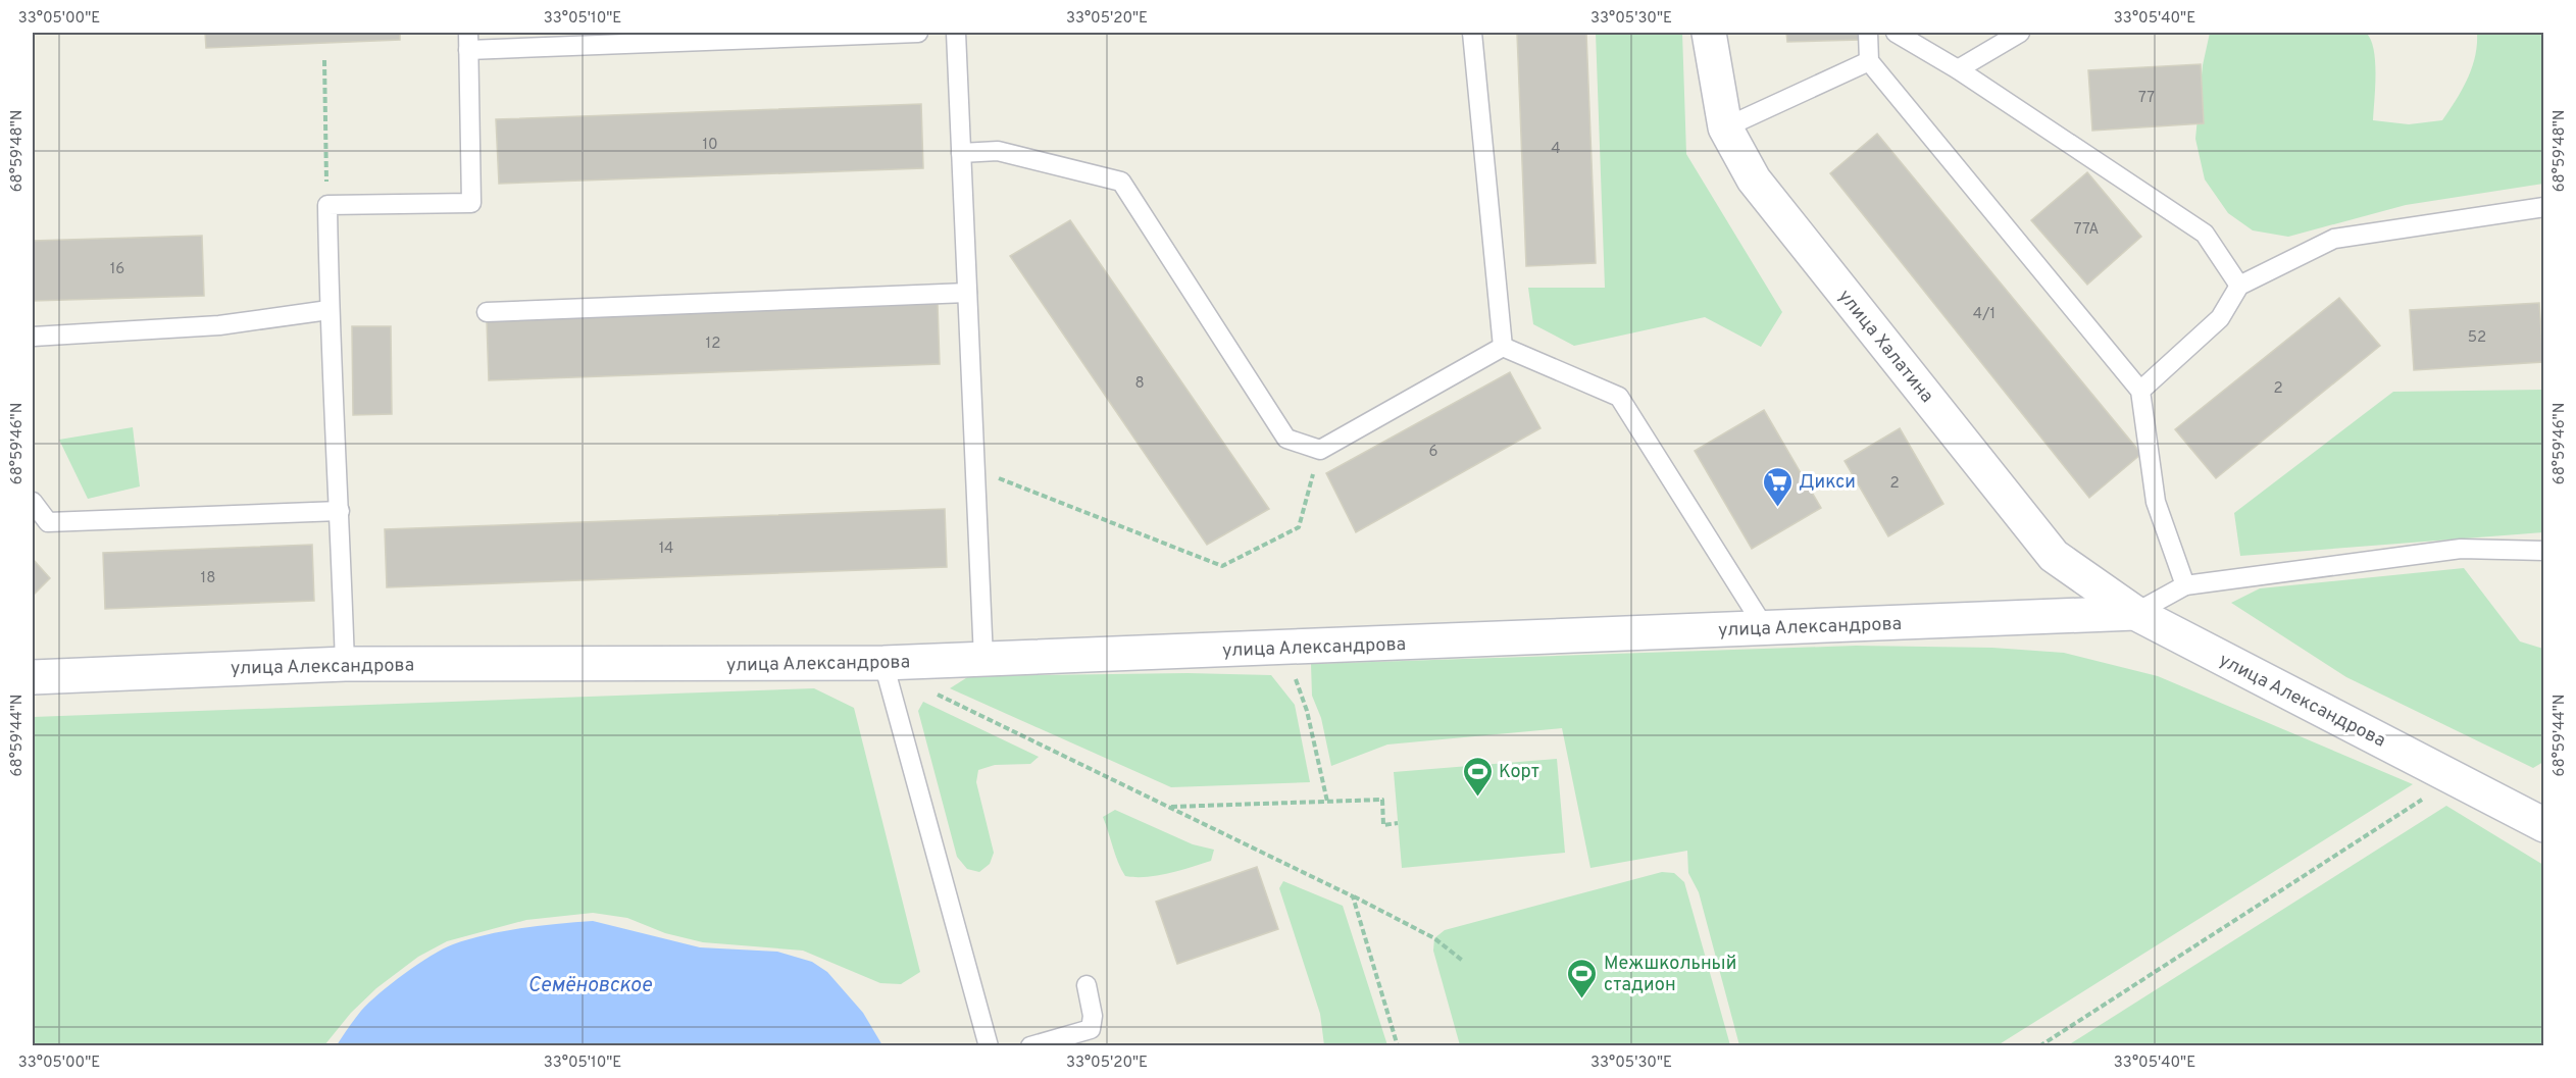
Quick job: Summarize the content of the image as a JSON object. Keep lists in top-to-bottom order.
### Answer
{
  "streets": {
    "street": ["улица Халатина", "улица Александрова"]
  },
  "crossings": [
    ["улица Халатина", "улица Александрова"]
  ],
  "water": ["Семёновское"],
  "places": {
    "supermarket": ["Дикси"],
    "sports": ["Корт", "Межшкольный стадион"]
  },
  "house_numbers": [
    "77",
    "10",
    "4",
    "77А",
    "16",
    "4/1",
    "52",
    "12",
    "8",
    "2",
    "6",
    "2",
    "14",
    "18"
  ],
  "coordinates": [
    "33°05'00\"E",
    "33°05'10\"E",
    "33°05'20\"E",
    "33°05'30\"E",
    "33°05'40\"E",
    "68°59'48\"N",
    "68°59'46\"N",
    "68°59'44\"N"
  ]
}
